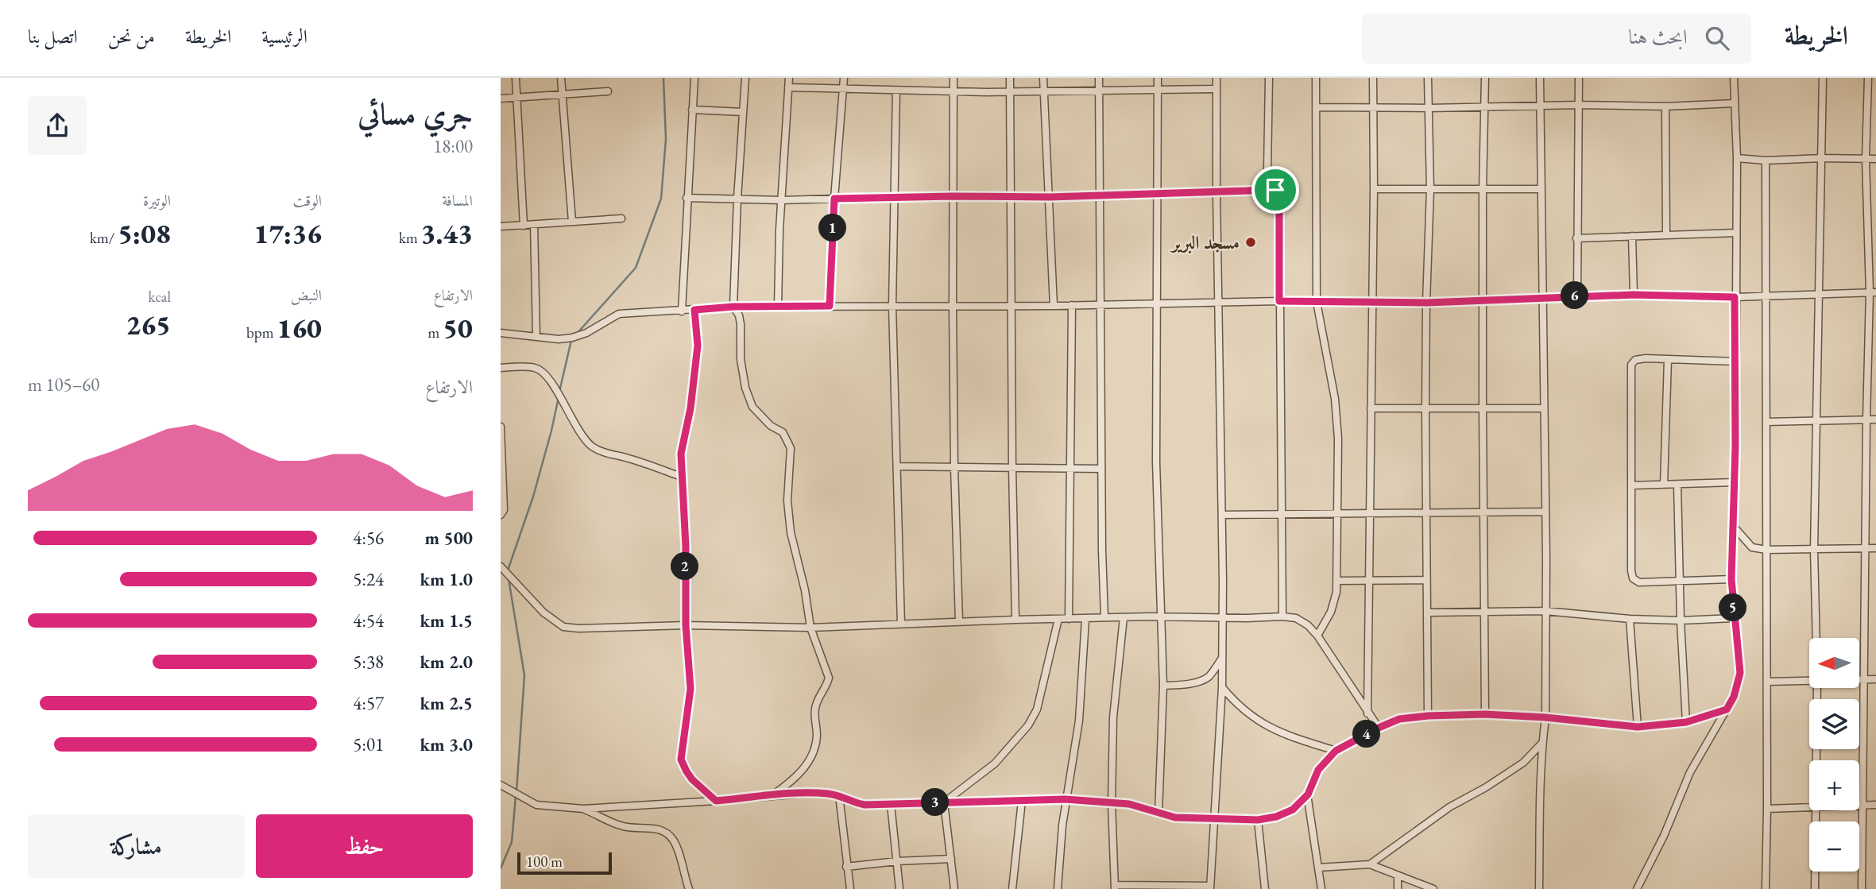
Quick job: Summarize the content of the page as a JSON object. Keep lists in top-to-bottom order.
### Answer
{
  "places": ["مسجد البرير"],
  "scale_bar": "100 m",
  "north": "left",
  "page": {
    "header": "الخريطة",
    "search": "ابحث هنا",
    "nav": [
      "الرئيسية",
      "الخريطة",
      "من نحن",
      "اتصل بنا"
    ],
    "heading": ["جري مسائي", "18:00"],
    "stats": [
      ["المسافة", "3.43 km"],
      ["الوقت", "17:36"],
      ["الوتيرة", "5:08 /km"],
      ["الارتفاع", "50 m"],
      ["النبض", "160 bpm"],
      ["kcal", "265"]
    ],
    "pins": [
      "1",
      "6",
      "2",
      "5",
      "4",
      "3"
    ],
    "chart": ["الارتفاع", "60–105 m"],
    "list": [
      {
        "name": "500 m",
        "note": "4:56"
      },
      {
        "name": "1.0 km",
        "note": "5:24"
      },
      {
        "name": "1.5 km",
        "note": "4:54"
      },
      {
        "name": "2.0 km",
        "note": "5:38"
      },
      {
        "name": "2.5 km",
        "note": "4:57"
      },
      {
        "name": "3.0 km",
        "note": "5:01"
      }
    ],
    "map_buttons": ["+", "−"],
    "buttons": ["حفظ", "مشاركة"],
    "scale": "100 m"
  }
}
